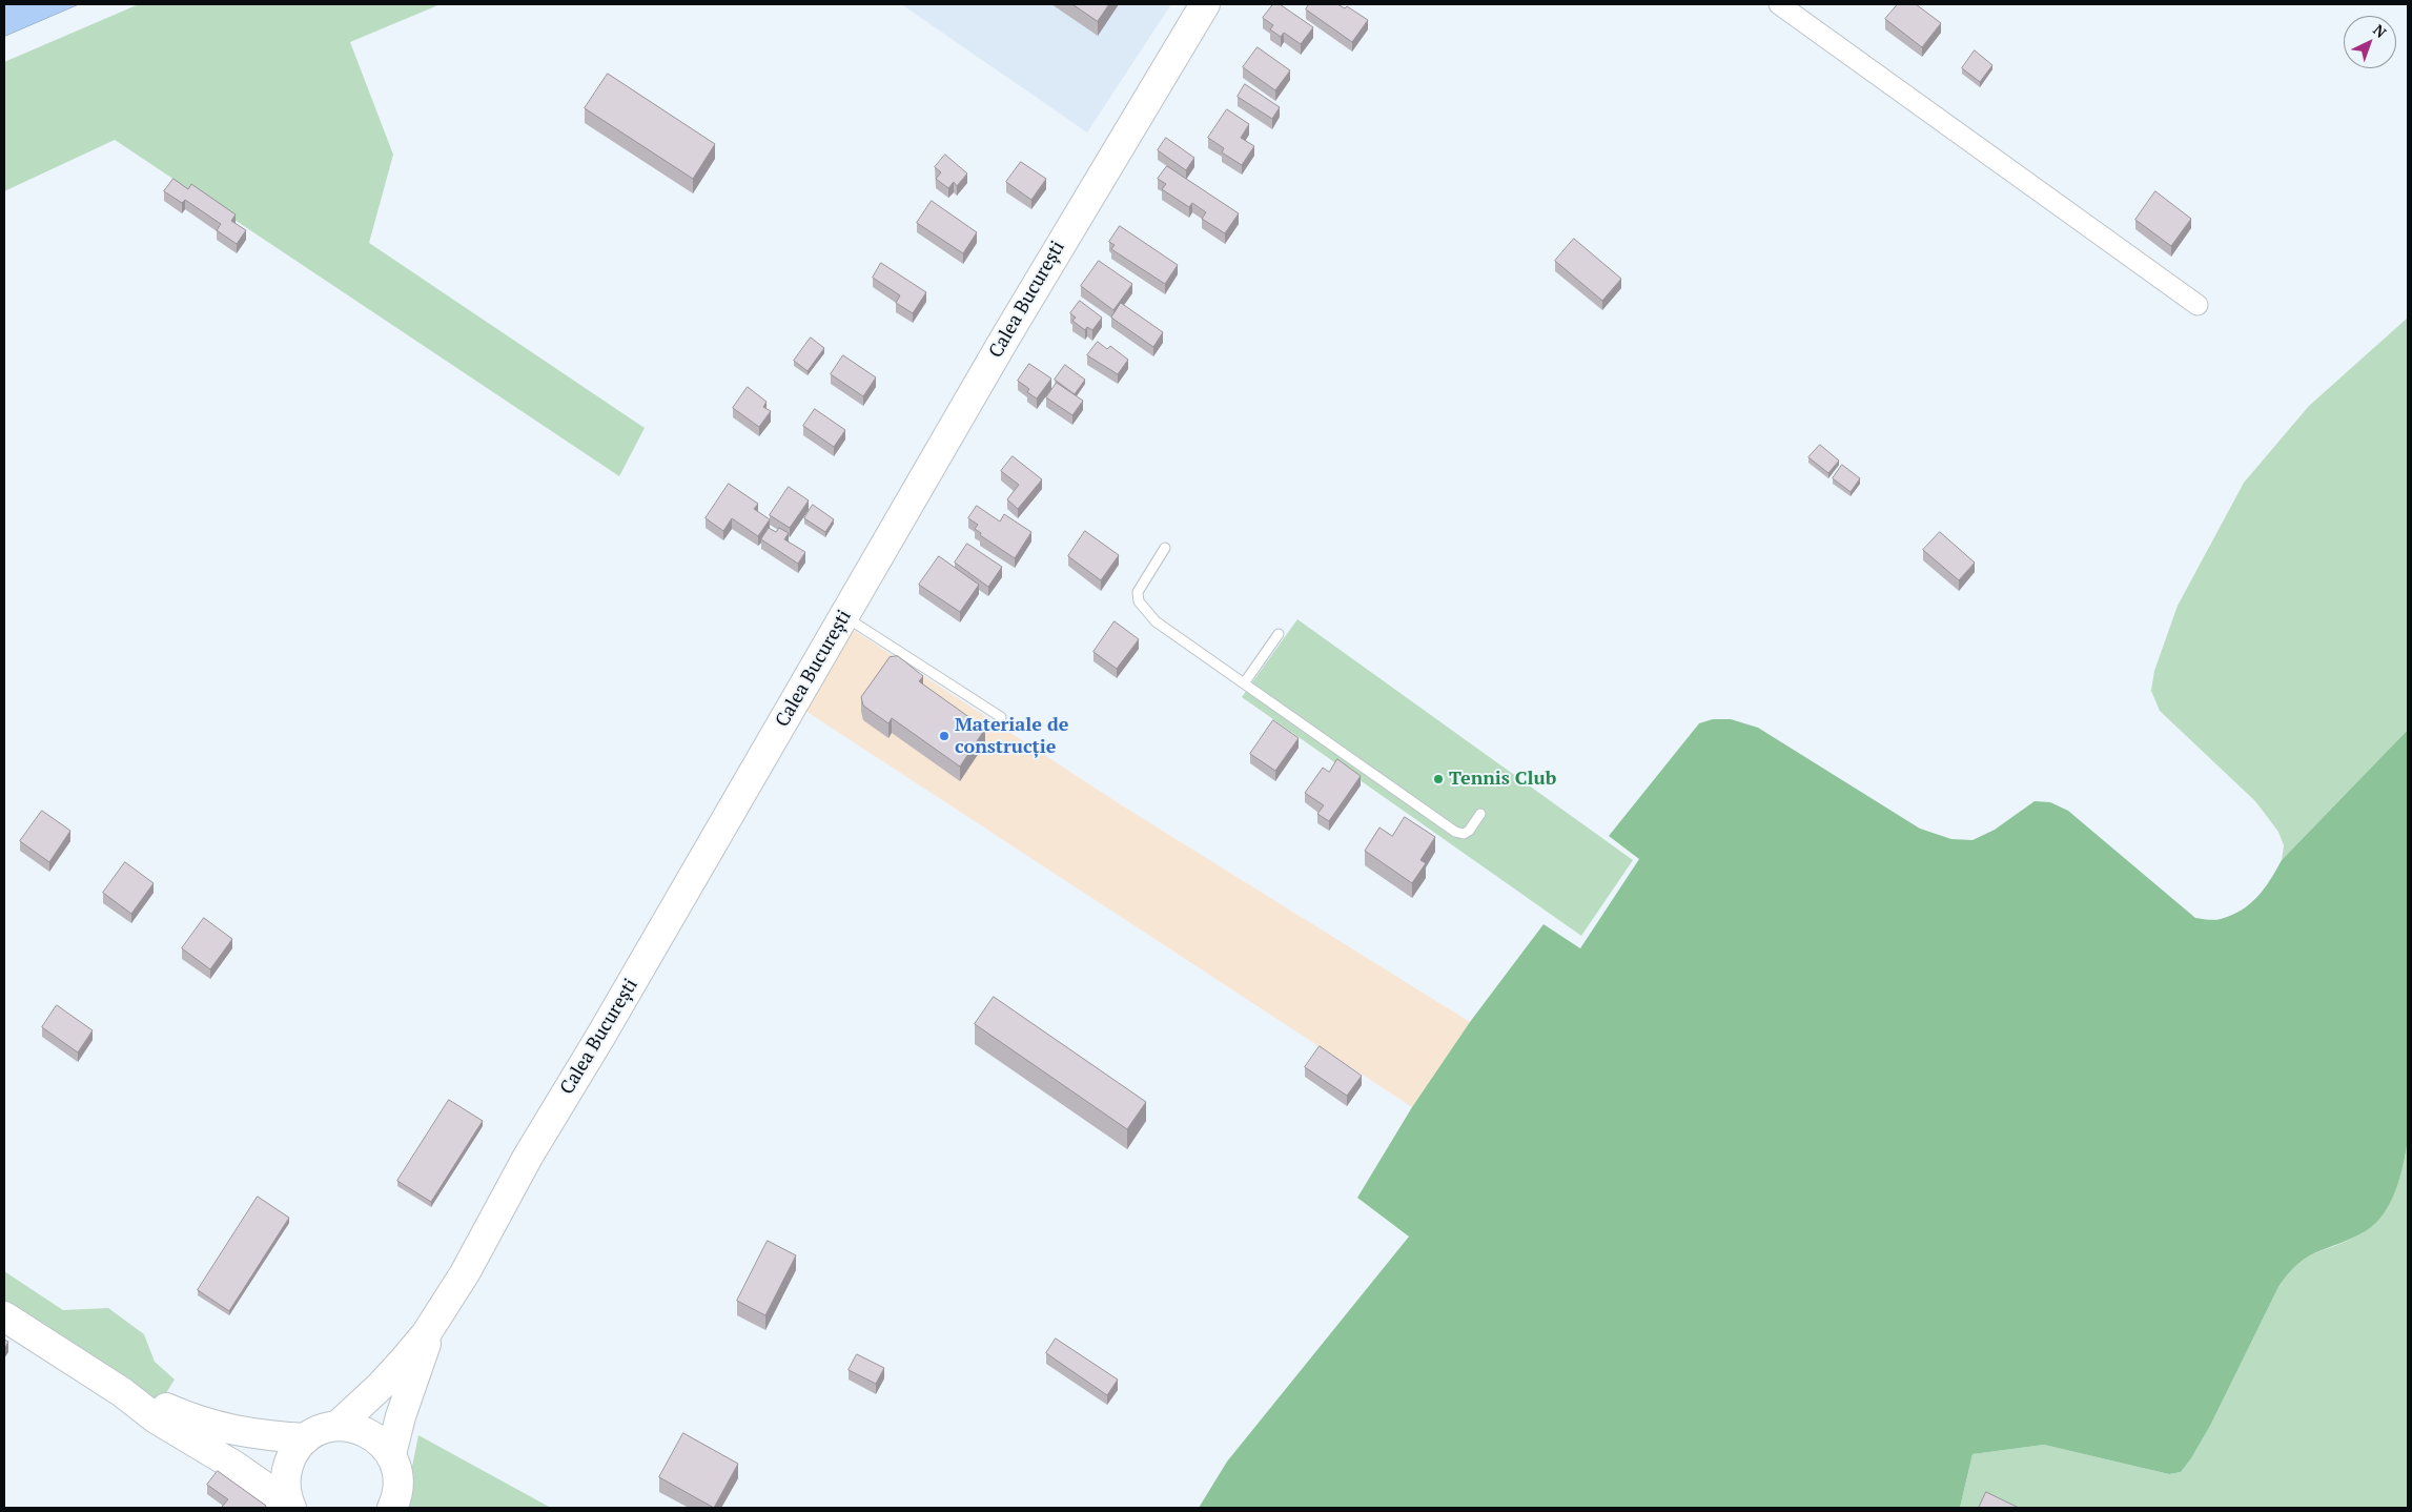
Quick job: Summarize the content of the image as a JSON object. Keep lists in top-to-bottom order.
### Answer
{
  "streets": {
    "main road": ["Calea București"]
  },
  "places": ["Materiale de construcție", "Tennis Club"],
  "north": "top right"
}
